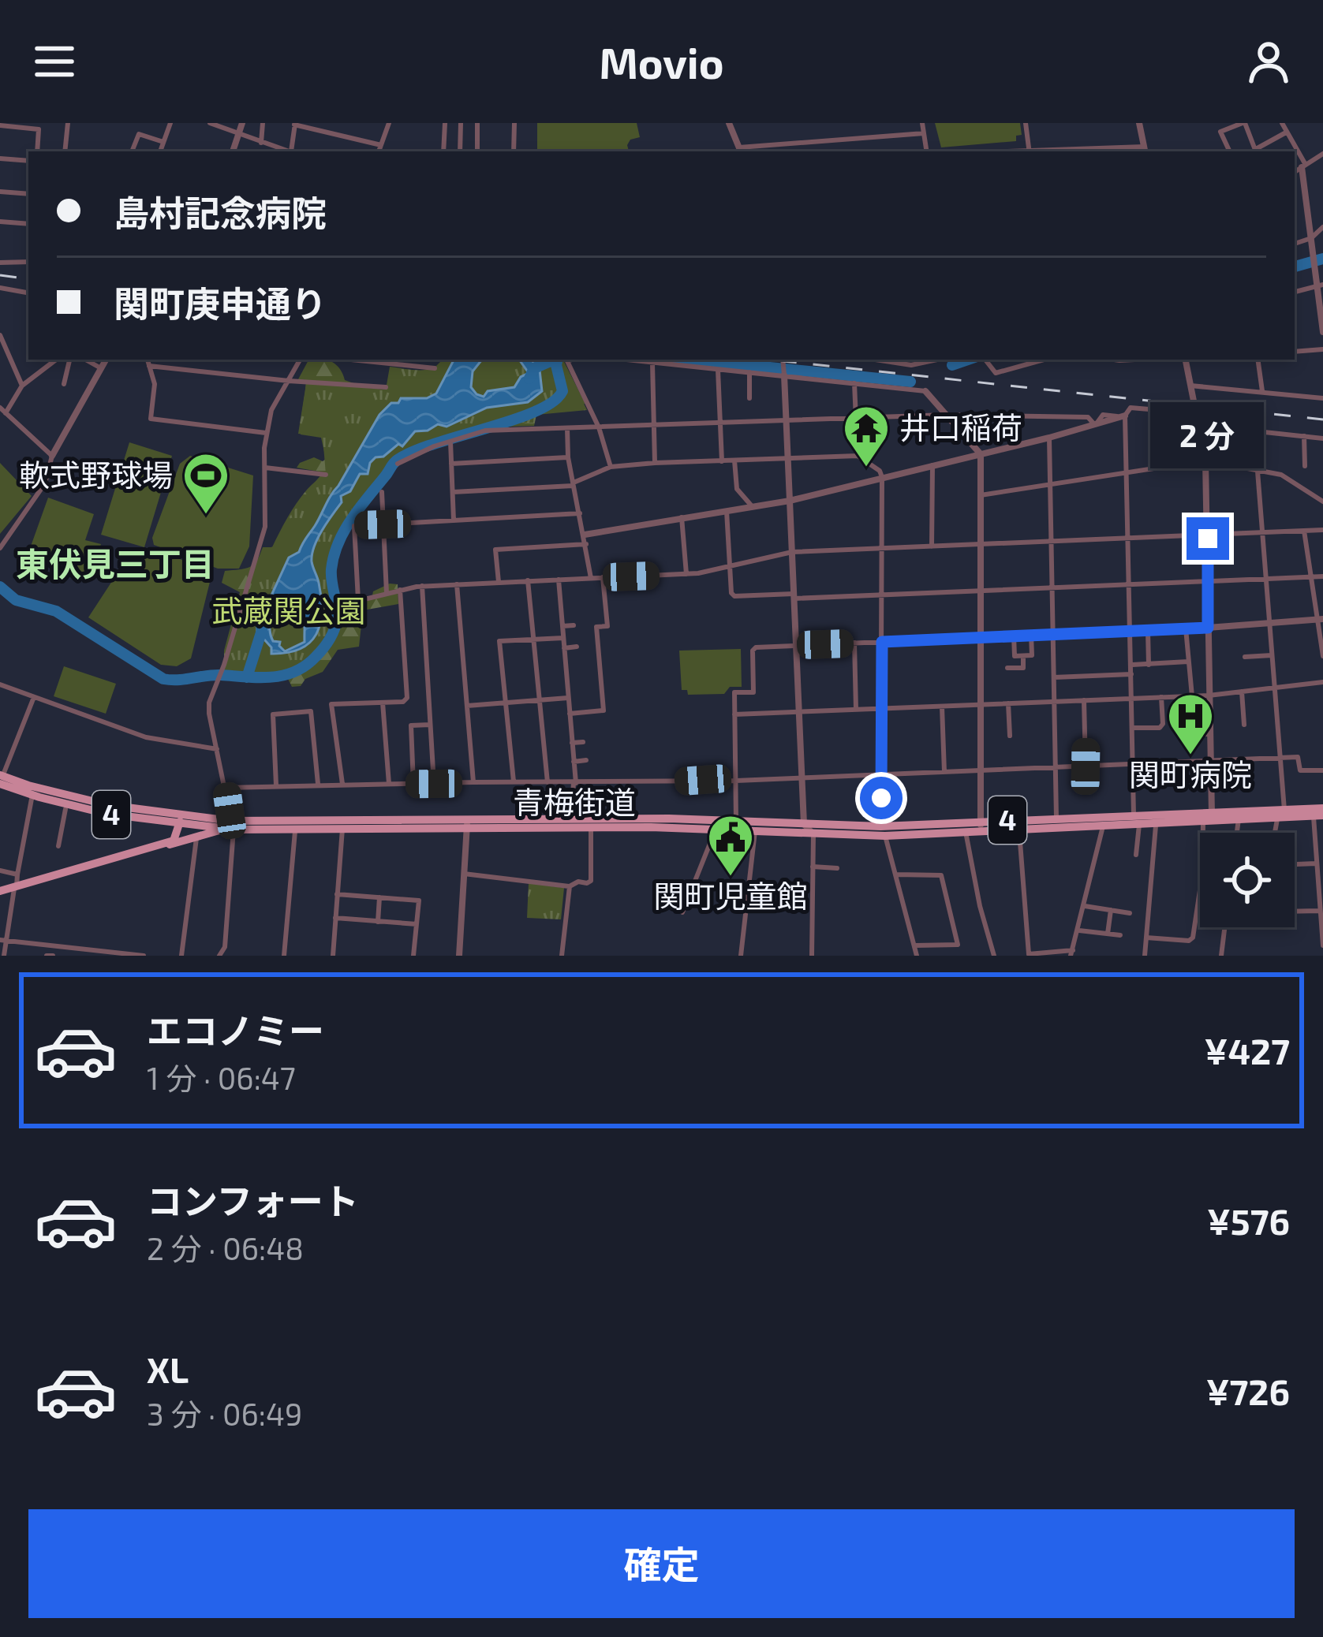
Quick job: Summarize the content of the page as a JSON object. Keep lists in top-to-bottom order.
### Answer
{
  "streets": {
    "main road": ["青梅街道", "4"]
  },
  "districts": ["東伏見三丁目"],
  "parks": ["武蔵関公園"],
  "places": {
    "temple": ["井口稲荷"],
    "sports": ["軟式野球場"],
    "hospital": ["関町病院"],
    "public building": ["関町児童館"]
  },
  "page": {
    "header": "Movio",
    "banner": ["島村記念病院", "関町庚申通り"],
    "bubble": "2 分",
    "list": [
      {
        "name": "エコノミー",
        "note": "1 分 · 06:47",
        "value": "¥427"
      },
      {
        "name": "コンフォート",
        "note": "2 分 · 06:48",
        "value": "¥576"
      },
      {
        "name": "XL",
        "note": "3 分 · 06:49",
        "value": "¥726"
      }
    ],
    "buttons": "確定"
  }
}
